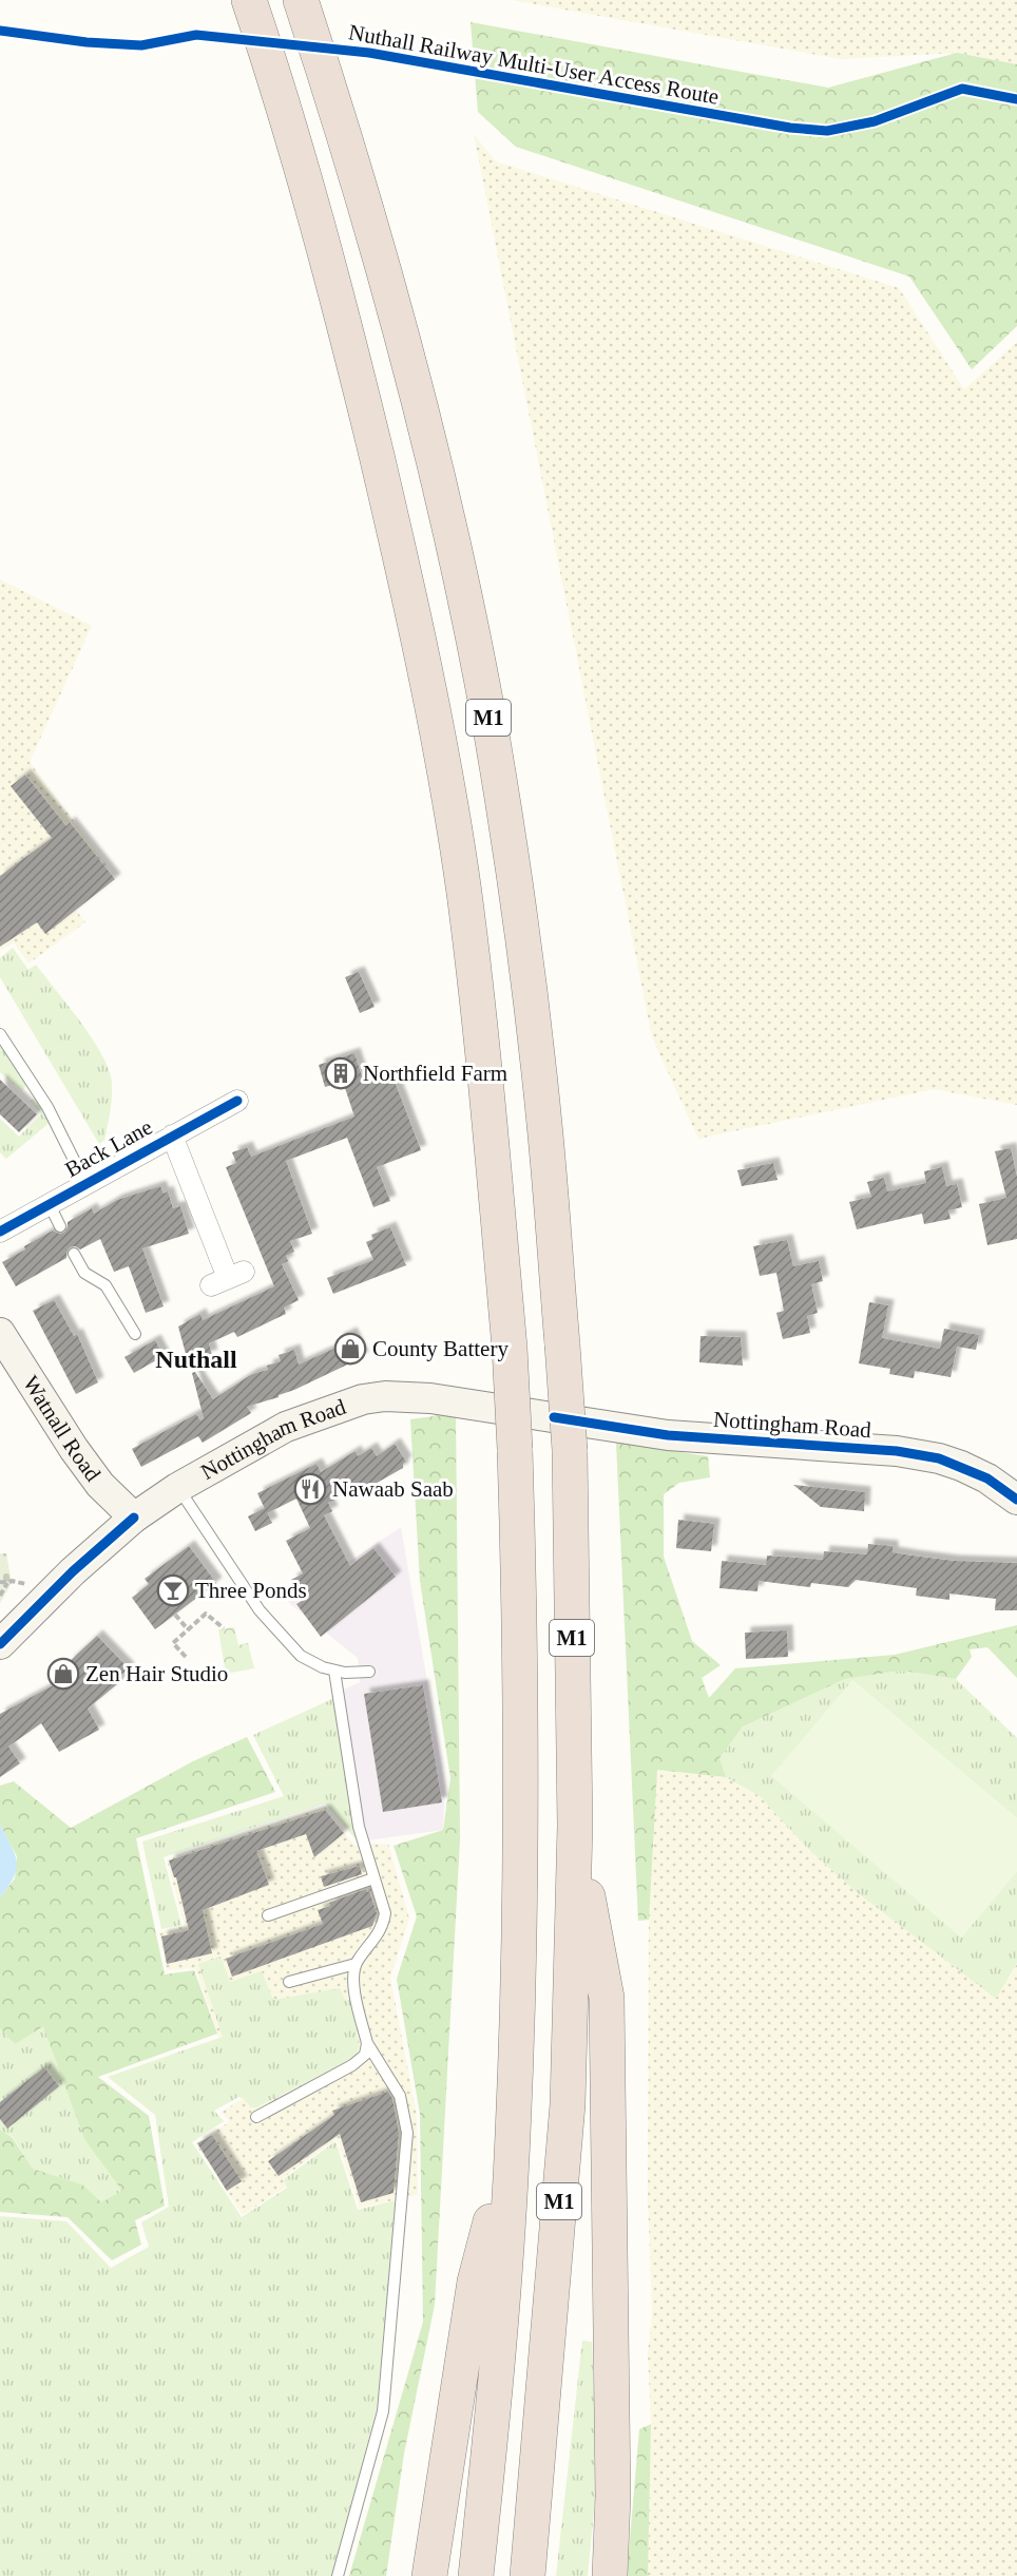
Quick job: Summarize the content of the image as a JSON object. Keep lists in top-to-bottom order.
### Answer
{
  "streets": {
    "highway": ["M1"],
    "main road": ["Nottingham Road", "Watnall Road"],
    "street": ["Back Lane"],
    "cycle path": ["Nuthall Railway Multi-User Access Route"]
  },
  "crossings": [
    ["Nottingham Road", "Watnall Road"]
  ],
  "districts": ["Nuthall"],
  "places": {
    "building": ["Northfield Farm"],
    "shop": ["County Battery", "Zen Hair Studio"],
    "restaurant": ["Nawaab Saab"],
    "bar": ["Three Ponds"]
  }
}
